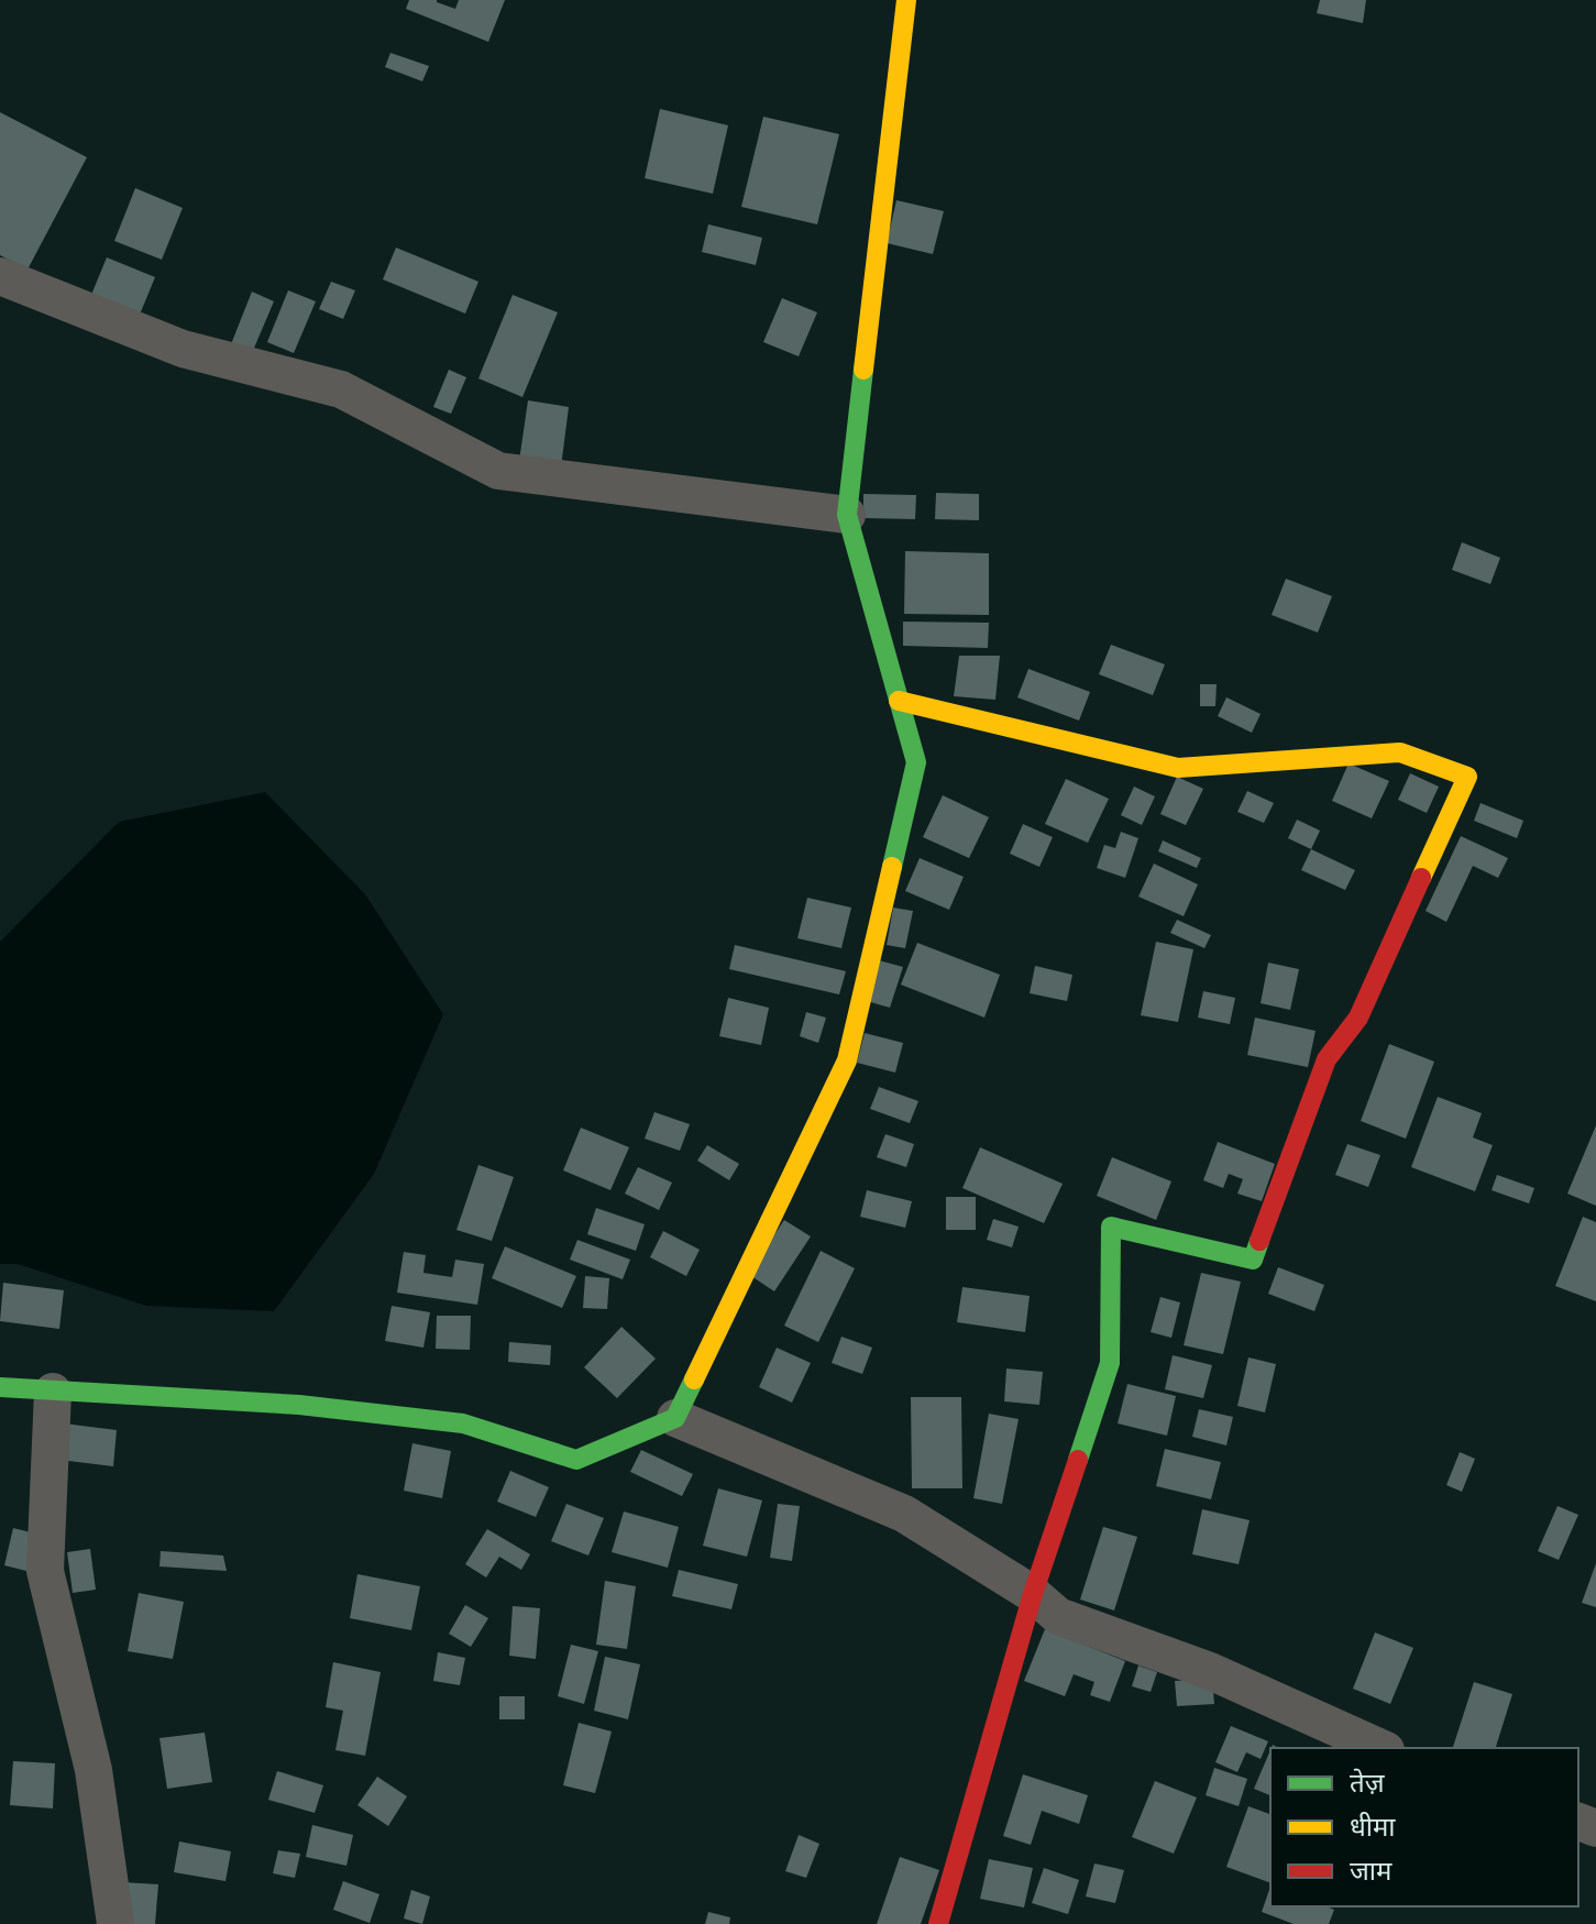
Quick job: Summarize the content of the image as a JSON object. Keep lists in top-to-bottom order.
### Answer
{
  "legend": ["तेज़", "धीमा", "जाम"]
}
